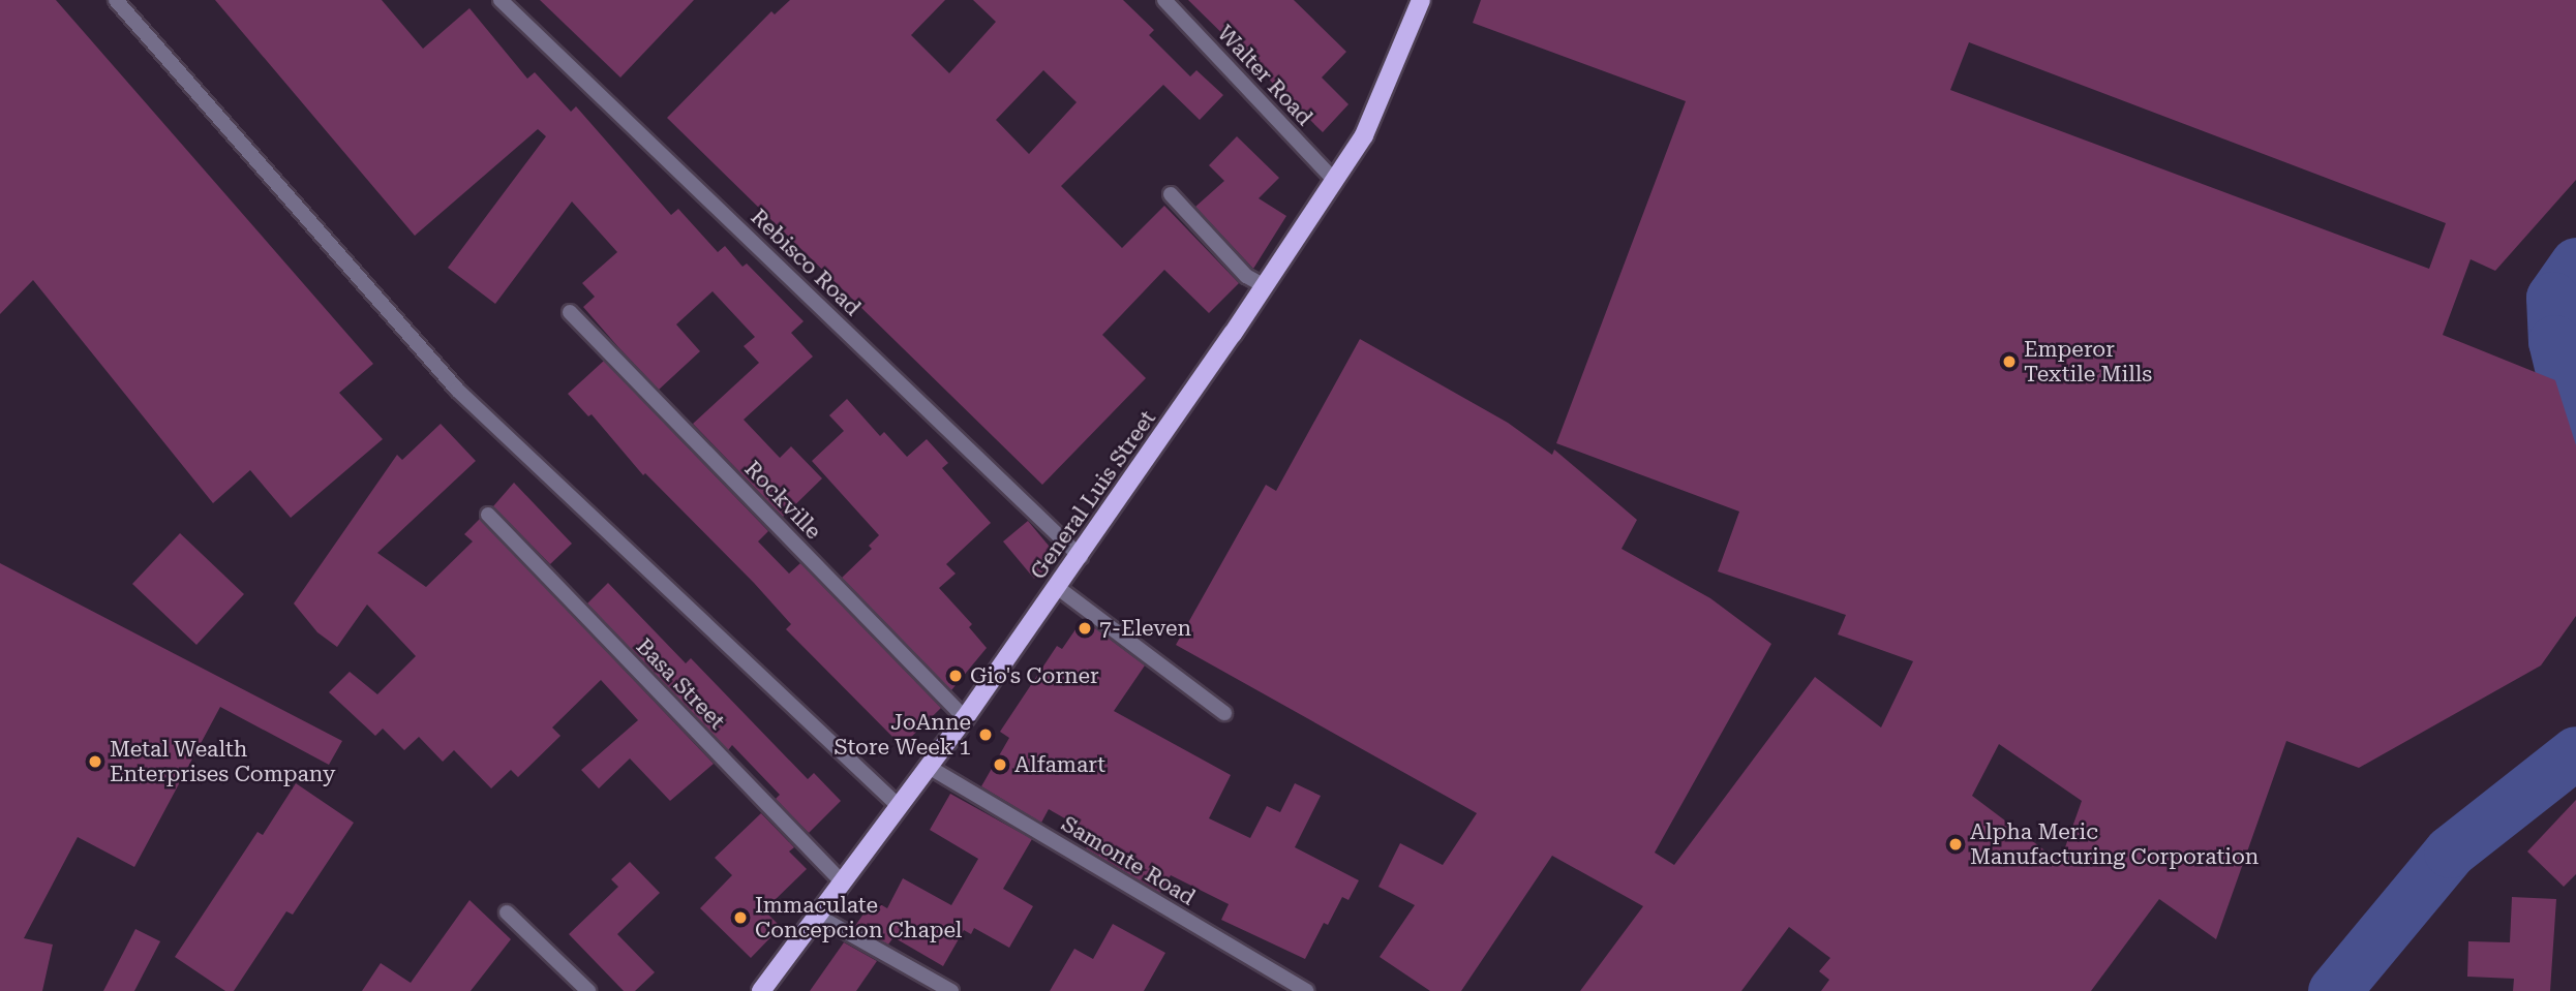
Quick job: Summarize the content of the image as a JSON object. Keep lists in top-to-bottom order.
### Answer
{
  "streets": {
    "main road": ["General Luis Street"],
    "street": [
      "Walter Road",
      "Rebisco Road",
      "Rockville",
      "Basa Street",
      "Samonte Road"
    ]
  },
  "crossings": [
    ["Walter Road", "General Luis Street"],
    ["Rebisco Road", "General Luis Street"],
    ["General Luis Street", "Rockville"],
    ["General Luis Street", "Basa Street"],
    ["General Luis Street", "Samonte Road"]
  ],
  "places": [
    "Emperor Textile Mills",
    "7-Eleven",
    "Gio's Corner",
    "JoAnne Store Week 1",
    "Metal Wealth Enterprises Company",
    "Alfamart",
    "Alpha Meric Manufacturing Corporation",
    "Immaculate Concepcion Chapel"
  ]
}
